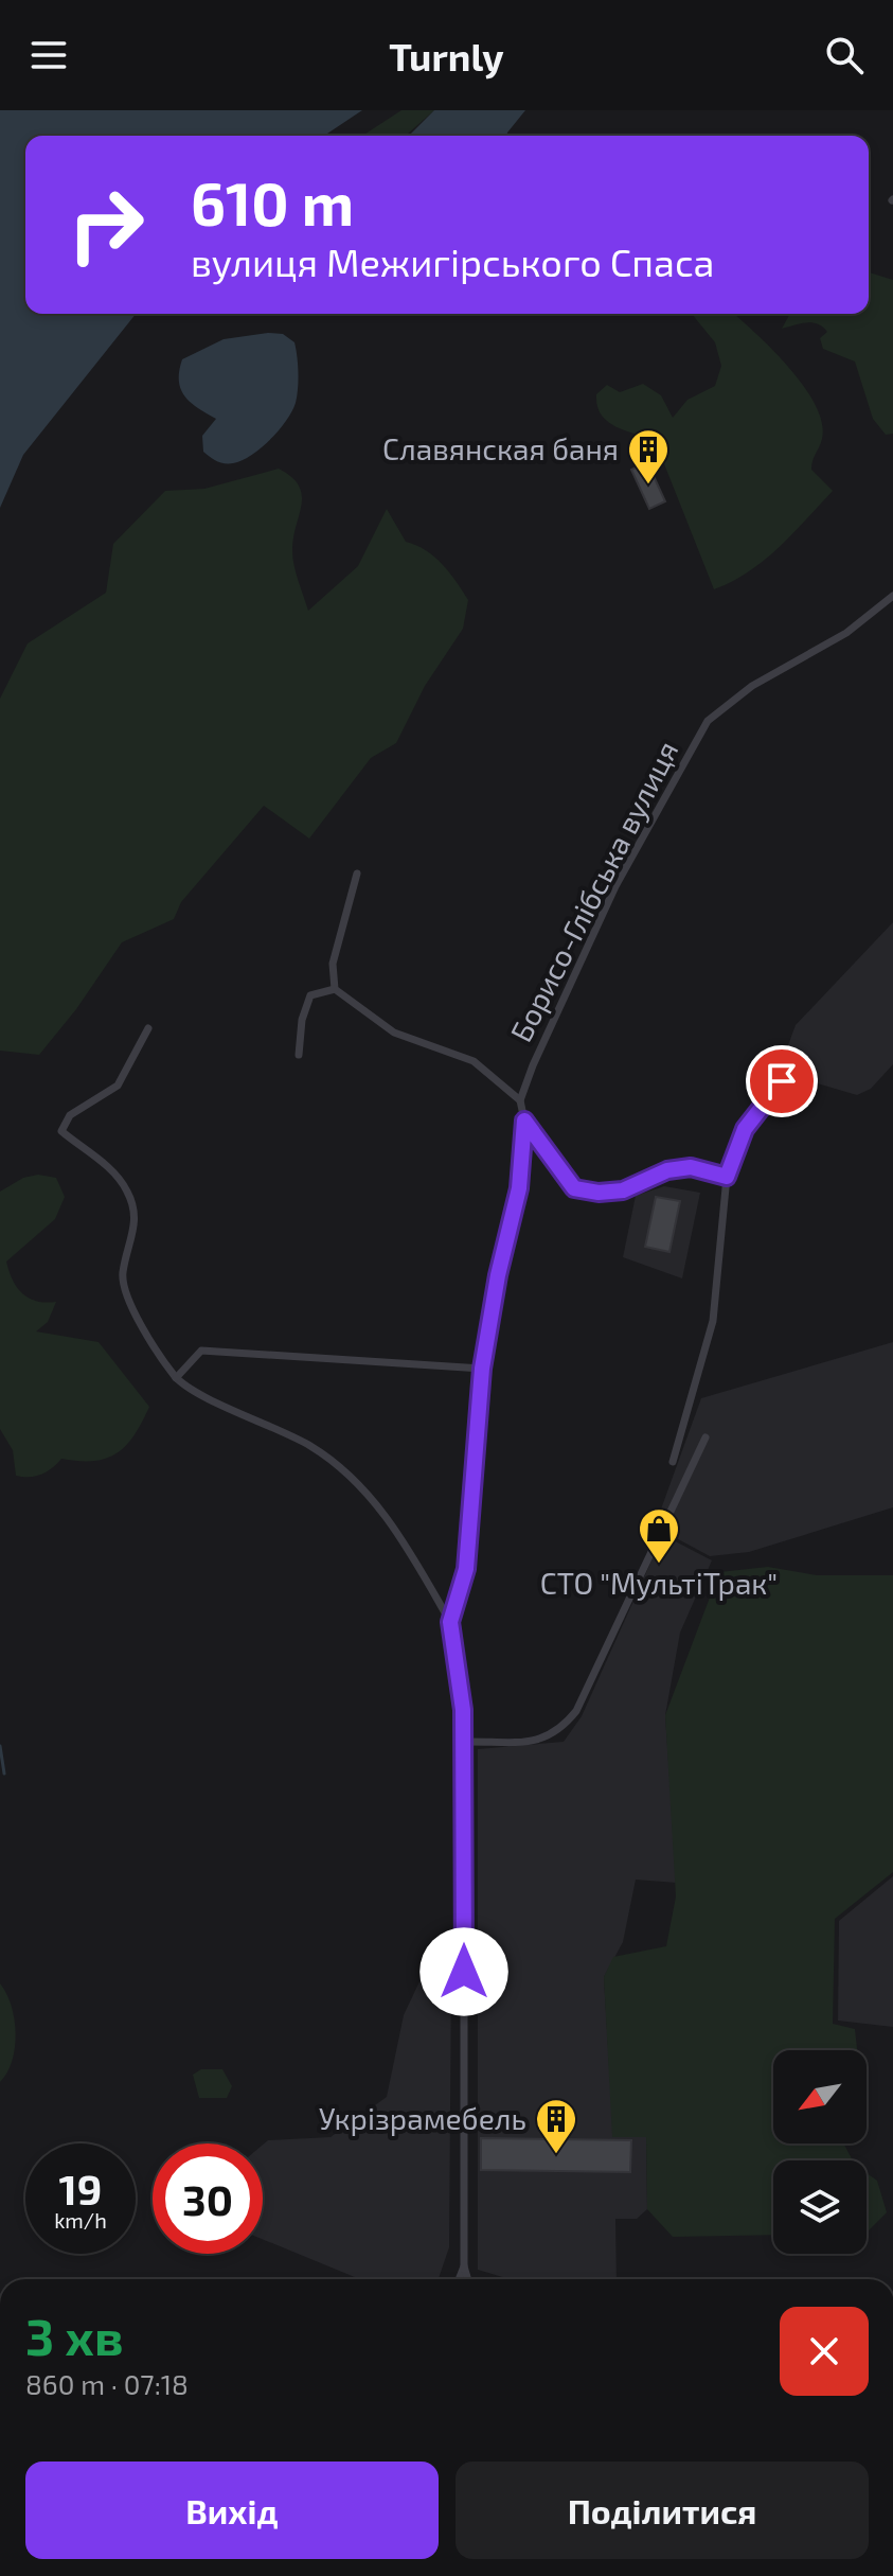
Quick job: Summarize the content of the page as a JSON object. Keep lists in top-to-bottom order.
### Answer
{
  "streets": {
    "street": ["Борисо-Глібська вулиця"]
  },
  "places": {
    "building": ["Славянская баня", "Укрізрамебель"],
    "shop": ["СТО \"МультіТрак\""]
  },
  "north": "bottom left",
  "page": {
    "header": "Turnly",
    "turn": ["610 m", "вулиця Межигірського Спаса"],
    "speed": "19 km/h",
    "limit": "30",
    "heading": ["3 хв", "860 m · 07:18"],
    "buttons": ["Вихід", "Поділитися"]
  }
}
